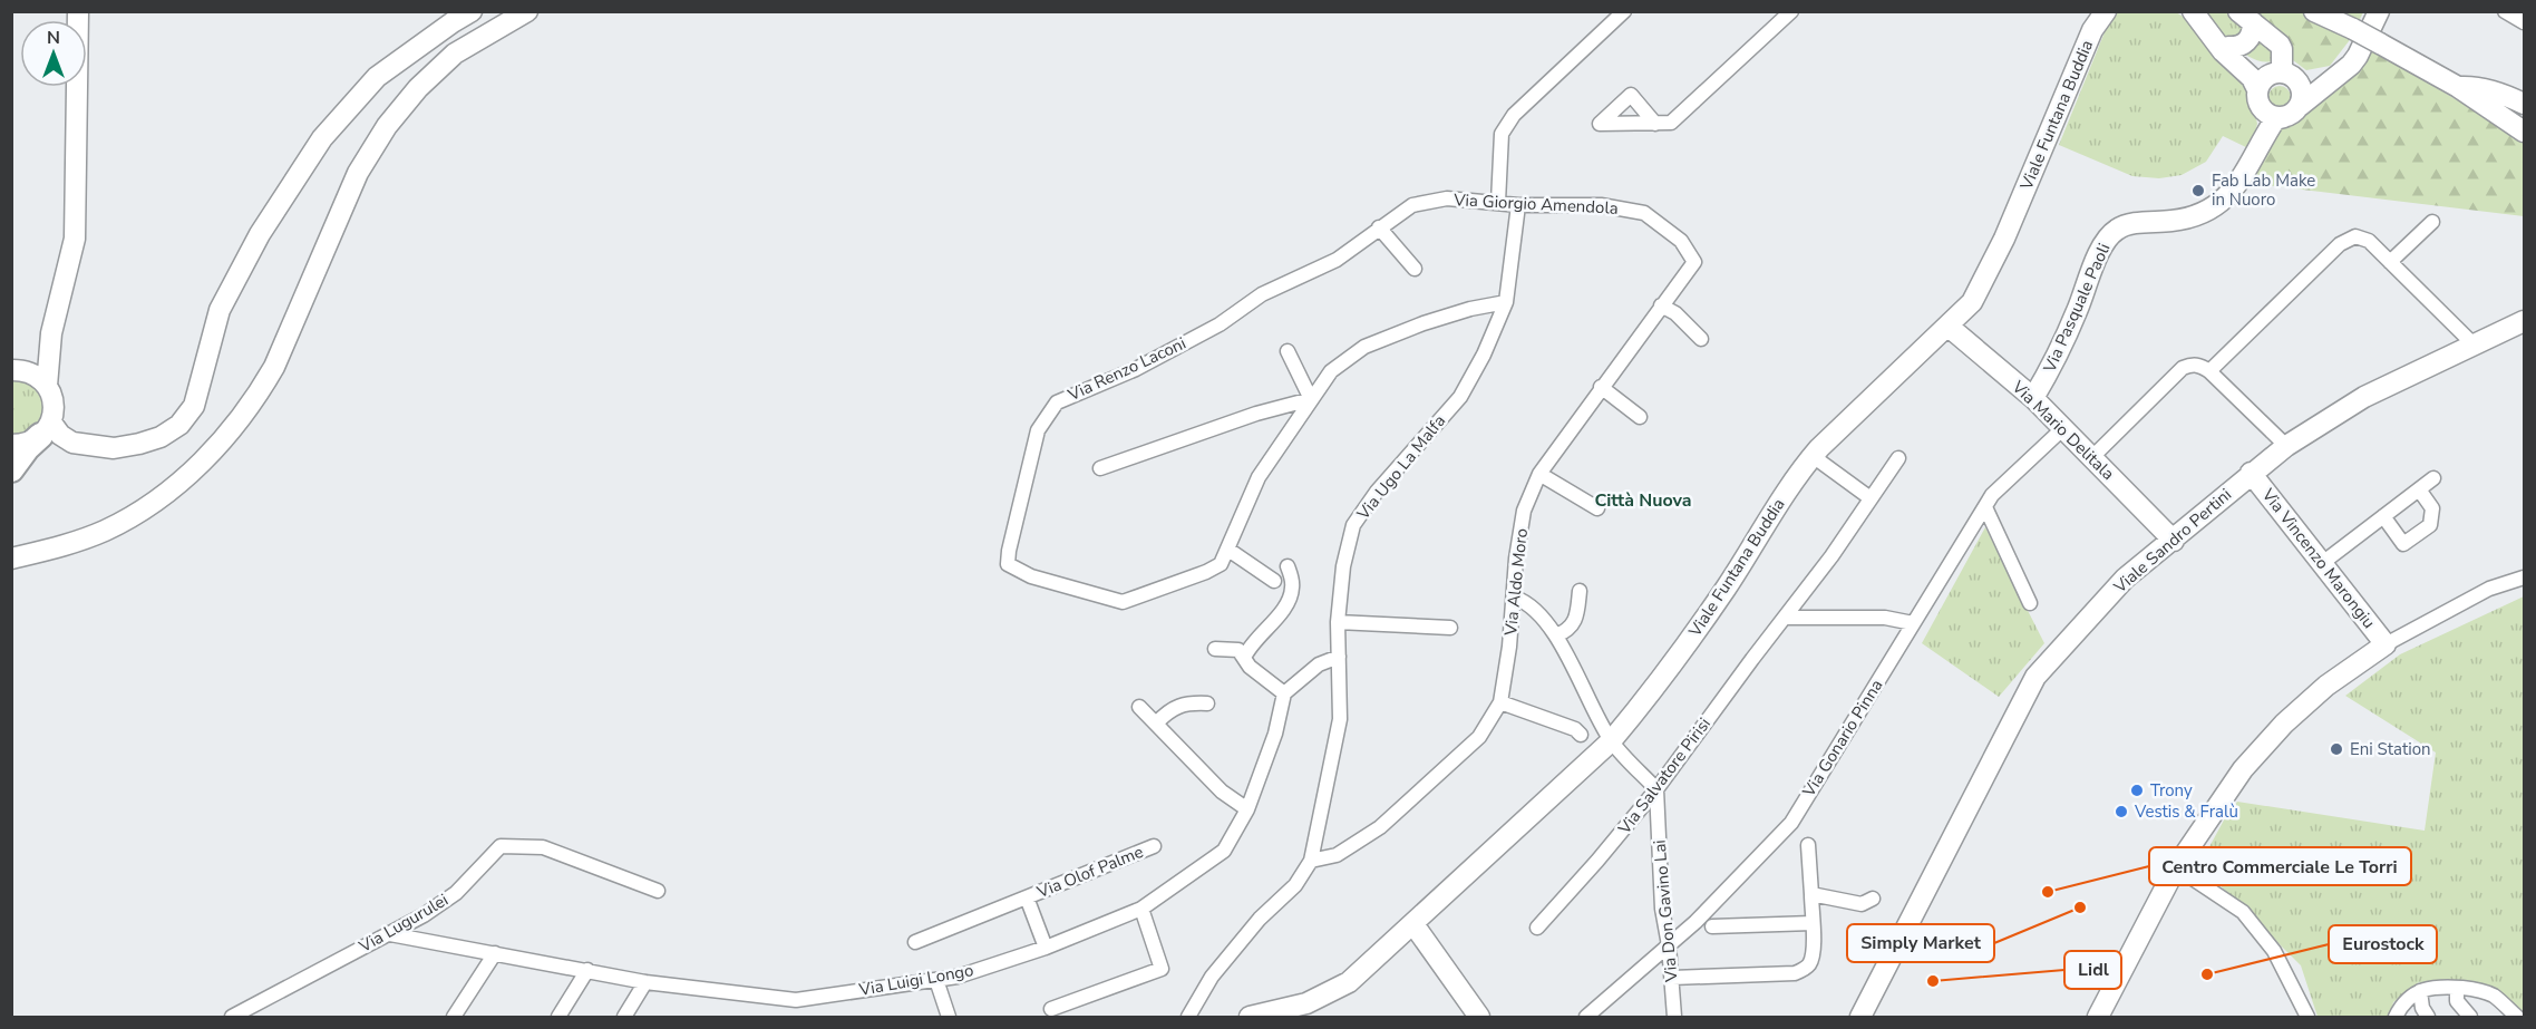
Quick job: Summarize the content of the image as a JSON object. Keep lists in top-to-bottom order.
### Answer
{
  "streets": {
    "main road": [
      "Viale Funtana Buddia",
      "Via Pasquale Paoli",
      "Via Mario Delitala",
      "Viale Sandro Pertini",
      "Via Vincenzo Marongiu"
    ],
    "street": [
      "Via Giorgio Amendola",
      "Via Renzo Laconi",
      "Via Ugo La Malfa",
      "Via Aldo Moro",
      "Via Gonario Pinna",
      "Via Salvatore Pirisi",
      "Via Olof Palme",
      "Via Don Gavino Lai",
      "Via Lugurulei",
      "Via Luigi Longo"
    ]
  },
  "crossings": [
    ["Viale Funtana Buddia", "Via Mario Delitala"],
    ["Via Giorgio Amendola", "Via Renzo Laconi"],
    ["Via Giorgio Amendola", "Via Ugo La Malfa"],
    ["Via Giorgio Amendola", "Via Aldo Moro"],
    ["Via Pasquale Paoli", "Via Mario Delitala"],
    ["Via Renzo Laconi", "Via Ugo La Malfa"],
    ["Via Mario Delitala", "Viale Sandro Pertini"],
    ["Via Mario Delitala", "Via Gonario Pinna"],
    ["Via Ugo La Malfa", "Via Aldo Moro"],
    ["Viale Sandro Pertini", "Via Vincenzo Marongiu"],
    ["Via Gonario Pinna", "Via Don Gavino Lai"],
    ["Via Salvatore Pirisi", "Via Don Gavino Lai"],
    ["Via Olof Palme", "Via Luigi Longo"],
    ["Via Lugurulei", "Via Luigi Longo"]
  ],
  "districts": ["Città Nuova"],
  "places": [
    "Fab Lab Make in Nuoro",
    "Eni Station",
    "Trony",
    "Vestis & Fralù",
    "Centro Commerciale Le Torri",
    "Simply Market",
    "Eurostock",
    "Lidl"
  ],
  "north": "top"
}
